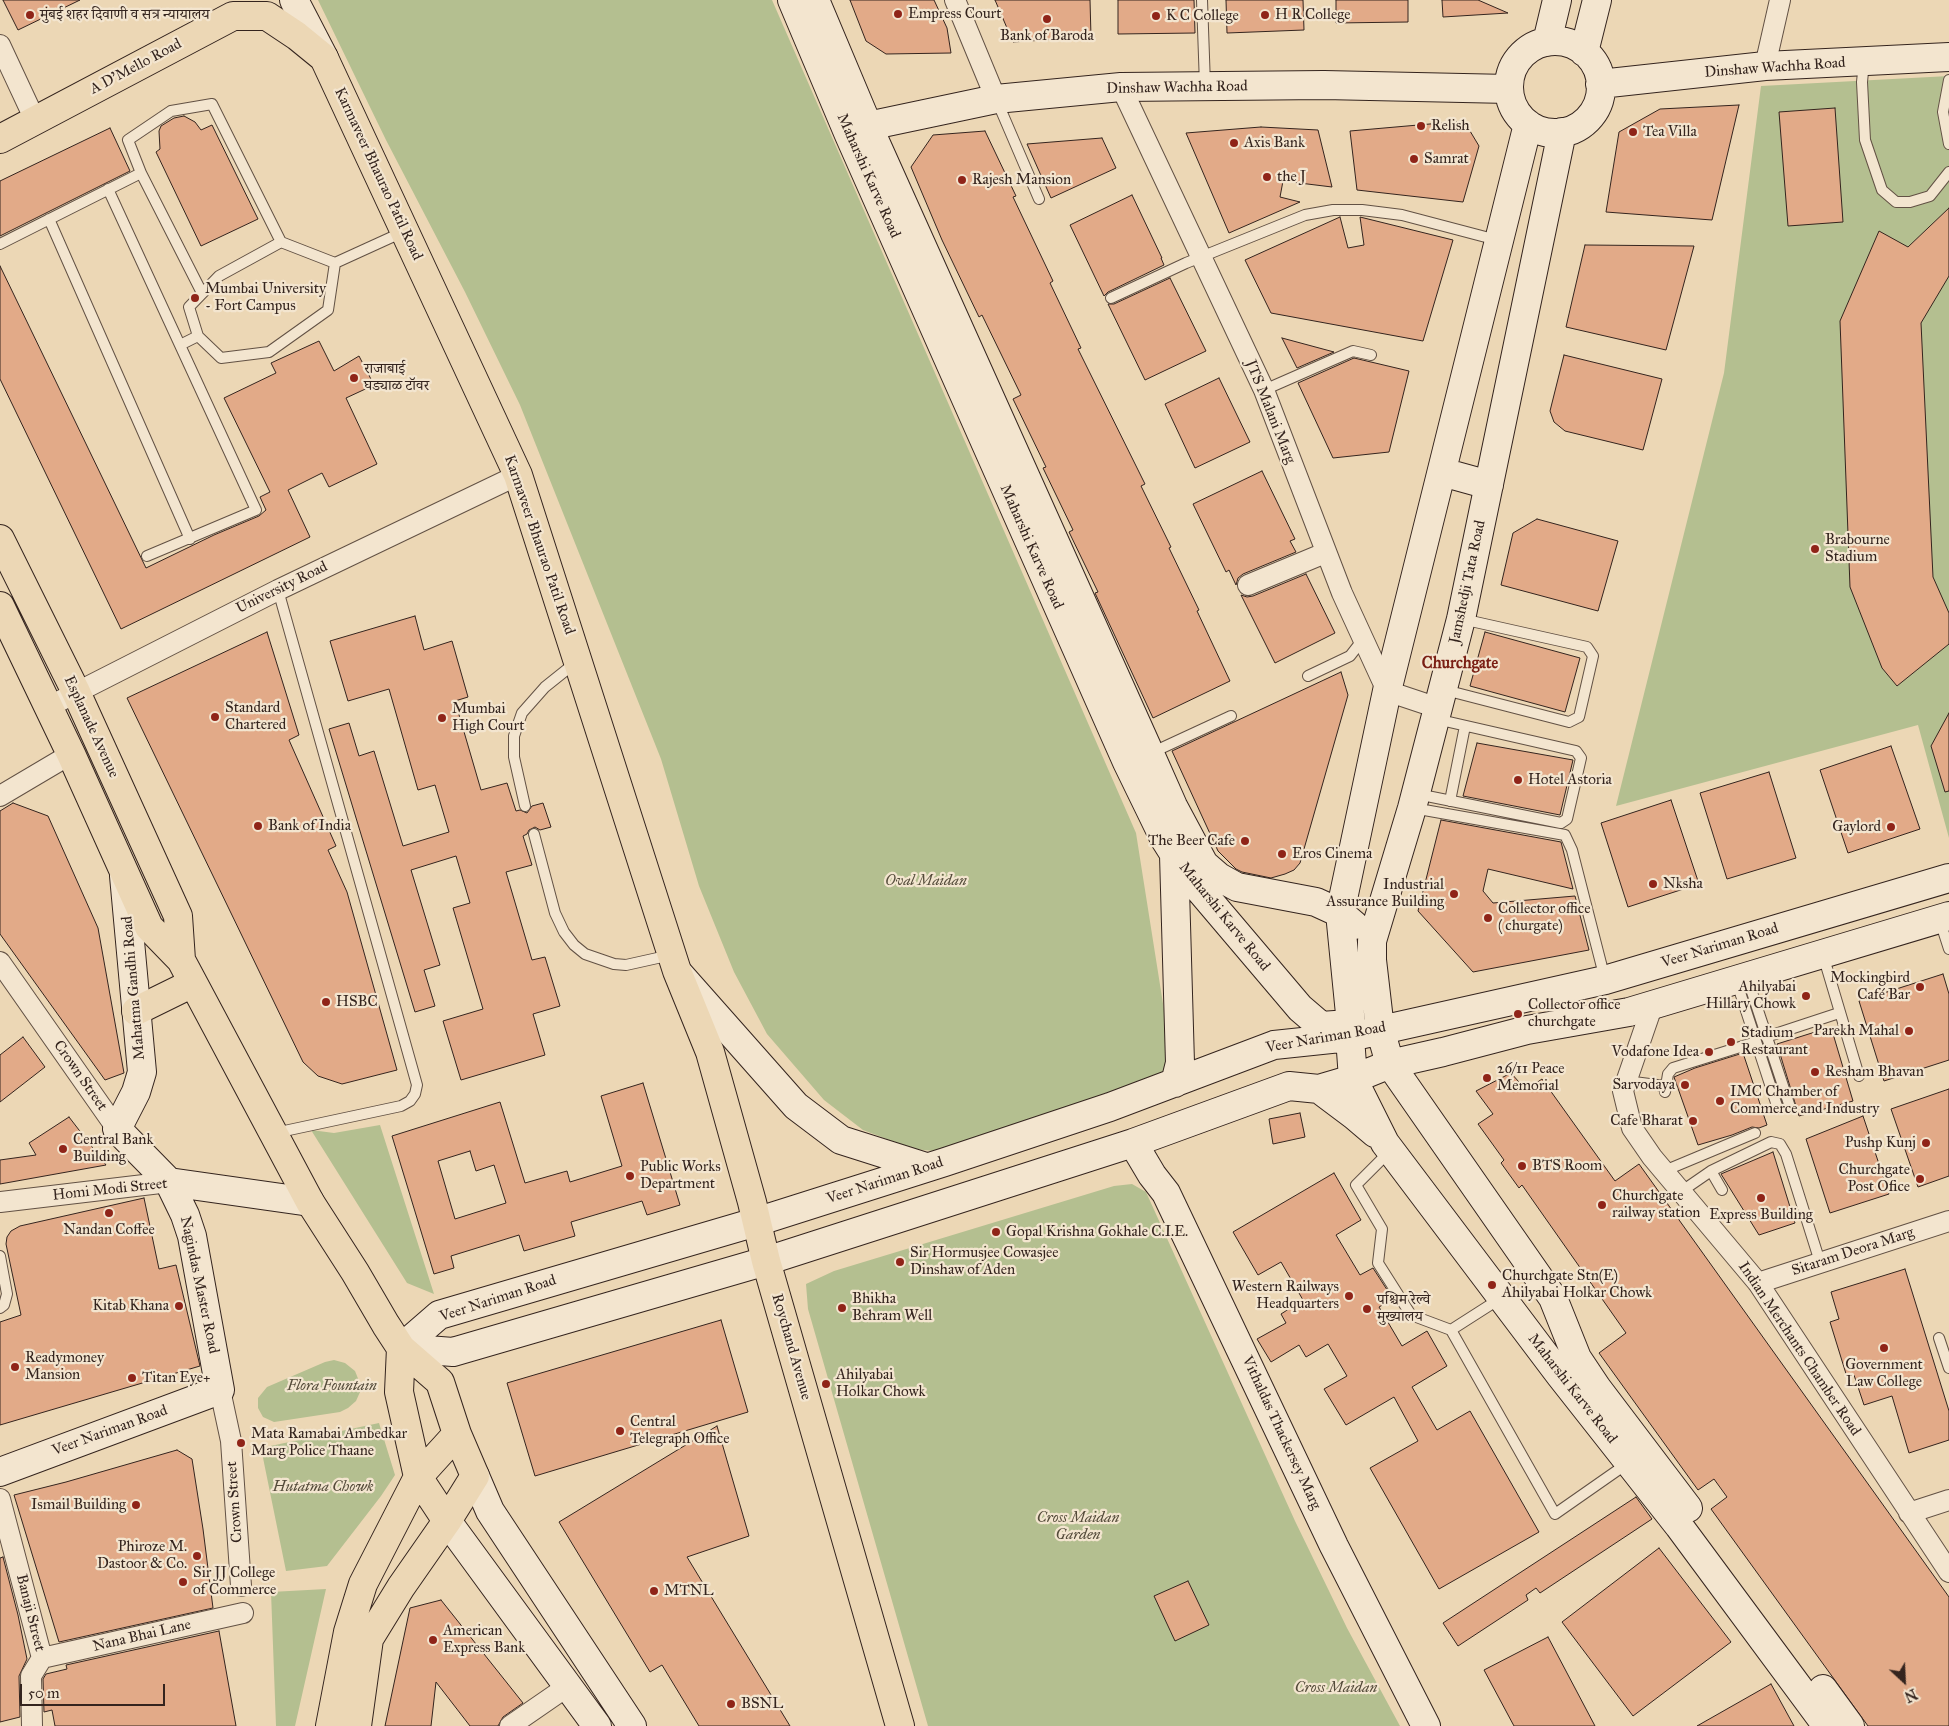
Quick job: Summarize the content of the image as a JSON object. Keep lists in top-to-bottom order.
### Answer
{
  "streets": {
    "main road": [
      "A D'Mello Road",
      "Dinshaw Wachha Road",
      "Karmaveer Bhaurao Patil Road",
      "Maharshi Karve Road",
      "Jamshedji Tata Road",
      "Esplanade Avenue",
      "Veer Nariman Road",
      "Mahatma Gandhi Road",
      "Crown Street",
      "Homi Modi Street",
      "Nagindas Master Road",
      "Roychand Avenue",
      "Vithaldas Thackersey Marg"
    ],
    "street": [
      "JTS Malani Marg",
      "University Road",
      "Sitaram Deora Marg",
      "Indian Merchants Chamber Road",
      "Banaji Street",
      "Nana Bhai Lane"
    ]
  },
  "crossings": [
    ["A D'Mello Road", "Karmaveer Bhaurao Patil Road"],
    ["Dinshaw Wachha Road", "Maharshi Karve Road"],
    ["Dinshaw Wachha Road", "JTS Malani Marg"],
    ["Dinshaw Wachha Road", "Jamshedji Tata Road"],
    ["Karmaveer Bhaurao Patil Road", "University Road"],
    ["Karmaveer Bhaurao Patil Road", "Roychand Avenue"],
    ["Maharshi Karve Road", "Jamshedji Tata Road"],
    ["Maharshi Karve Road", "Veer Nariman Road"],
    ["Jamshedji Tata Road", "Veer Nariman Road"],
    ["University Road", "Esplanade Avenue"],
    ["Veer Nariman Road", "Crown Street"],
    ["Veer Nariman Road", "Nagindas Master Road"],
    ["Veer Nariman Road", "Roychand Avenue"],
    ["Mahatma Gandhi Road", "Crown Street"],
    ["Crown Street", "Homi Modi Street"],
    ["Crown Street", "Nagindas Master Road"],
    ["Homi Modi Street", "Nagindas Master Road"],
    ["Sitaram Deora Marg", "Indian Merchants Chamber Road"],
    ["Banaji Street", "Nana Bhai Lane"]
  ],
  "districts": ["Churchgate"],
  "parks": [
    "Oval Maidan",
    "Flora Fountain",
    "Hutatma Chowk",
    "Cross Maidan Garden",
    "Cross Maidan"
  ],
  "places": [
    "Empress Court",
    "मुंबई शहर दिवाणी व सत्र न्यायालय",
    "H R College",
    "K C College",
    "Bank of Baroda",
    "Relish",
    "Tea Villa",
    "Axis Bank",
    "Samrat",
    "the J",
    "Rajesh Mansion",
    "Mumbai University - Fort Campus",
    "राजाबाई घड्याळ टॉवर",
    "Brabourne Stadium",
    "Standard Chartered",
    "Mumbai High Court",
    "Hotel Astoria",
    "Bank of India",
    "Gaylord",
    "The Beer Cafe",
    "Eros Cinema",
    "Nksha",
    "Industrial Assurance Building",
    "Collector office ( churgate)",
    "Mockingbird Café Bar",
    "Ahilyabai Hillary Chowk",
    "HSBC",
    "Collector office churchgate",
    "Parekh Mahal",
    "Stadium Restaurant",
    "Vodafone Idea",
    "Resham Bhavan",
    "26/11 Peace Memorial",
    "Sarvodaya",
    "IMC Chamber of Commerce and Industry",
    "Cafe Bharat",
    "Pushp Kunj",
    "Central Bank Building",
    "BTS Room",
    "Public Works Department",
    "Churchgate Post Ofice",
    "Express Building",
    "Churchgate railway station",
    "Nandan Coffee",
    "Gopal Krishna Gokhale C.I.E.",
    "Sir Hormusjee Cowasjee Dinshaw of Aden",
    "Churchgate Stn(E) Ahilyabai Holkar Chowk",
    "Western Railways Headquarters",
    "Kitab Khana",
    "Bhikha Behram Well",
    "पश्चिम रेल्वे मुख्यालय",
    "Government Law College",
    "Readymoney Mansion",
    "Titan Eye+",
    "Ahilyabai Holkar Chowk",
    "Central Telegraph Office",
    "Mata Ramabai Ambedkar Marg Police Thaane",
    "Ismail Building",
    "Phiroze M. Dastoor & Co.",
    "Sir JJ College of Commerce",
    "MTNL",
    "American Express Bank",
    "BSNL"
  ],
  "scale_bar": "50 m",
  "north": "bottom right"
}
